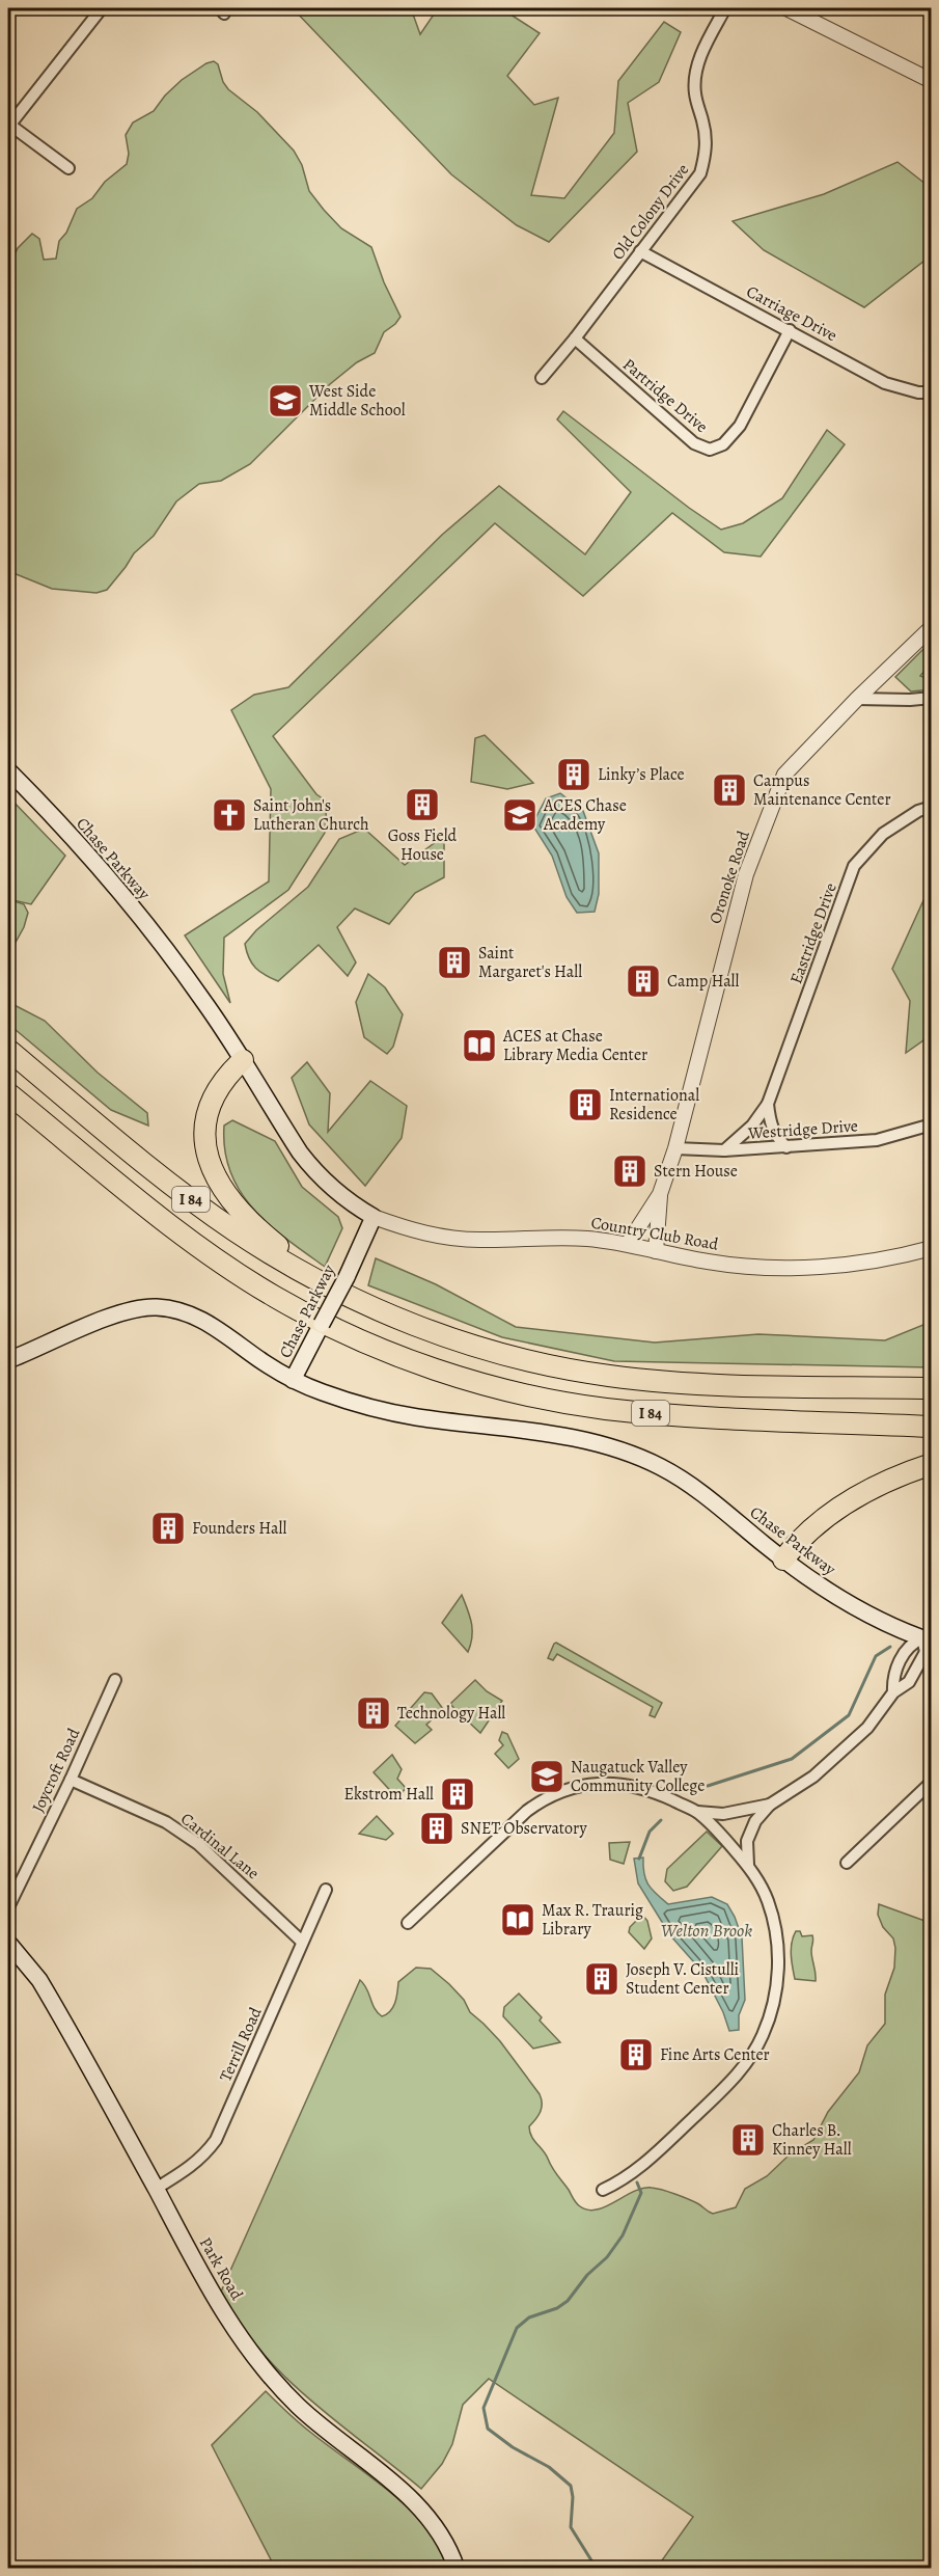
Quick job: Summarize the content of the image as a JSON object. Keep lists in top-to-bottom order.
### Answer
{
  "streets": {
    "highway": ["I 84"],
    "main road": ["Chase Parkway", "Park Road"],
    "street": [
      "Old Colony Drive",
      "Carriage Drive",
      "Partridge Drive",
      "Oronoke Road",
      "Eastridge Drive",
      "Westridge Drive",
      "Country Club Road",
      "Joycroft Road",
      "Cardinal Lane",
      "Terrill Road"
    ]
  },
  "crossings": [
    ["Old Colony Drive", "Carriage Drive"],
    ["Old Colony Drive", "Partridge Drive"],
    ["Carriage Drive", "Partridge Drive"],
    ["Chase Parkway", "Country Club Road"],
    ["Oronoke Road", "Westridge Drive"],
    ["Oronoke Road", "Country Club Road"],
    ["Eastridge Drive", "Westridge Drive"],
    ["Joycroft Road", "Cardinal Lane"],
    ["Cardinal Lane", "Terrill Road"],
    ["Terrill Road", "Park Road"]
  ],
  "water": ["Welton Brook"],
  "places": {
    "school or university": ["West Side Middle School", "ACES Chase Academy", "Naugatuck Valley Community College"],
    "building": [
      "Linky’s Place",
      "Campus Maintenance Center",
      "Goss Field House",
      "Saint Margaret's Hall",
      "Camp Hall",
      "International Residence",
      "Stern House",
      "Founders Hall",
      "Technology Hall",
      "Ekstrom Hall",
      "SNET Observatory",
      "Joseph V. Cistulli Student Center",
      "Fine Arts Center",
      "Charles B. Kinney Hall"
    ],
    "church": ["Saint John's Lutheran Church"],
    "library": ["ACES at Chase Library Media Center", "Max R. Traurig Library"]
  }
}
